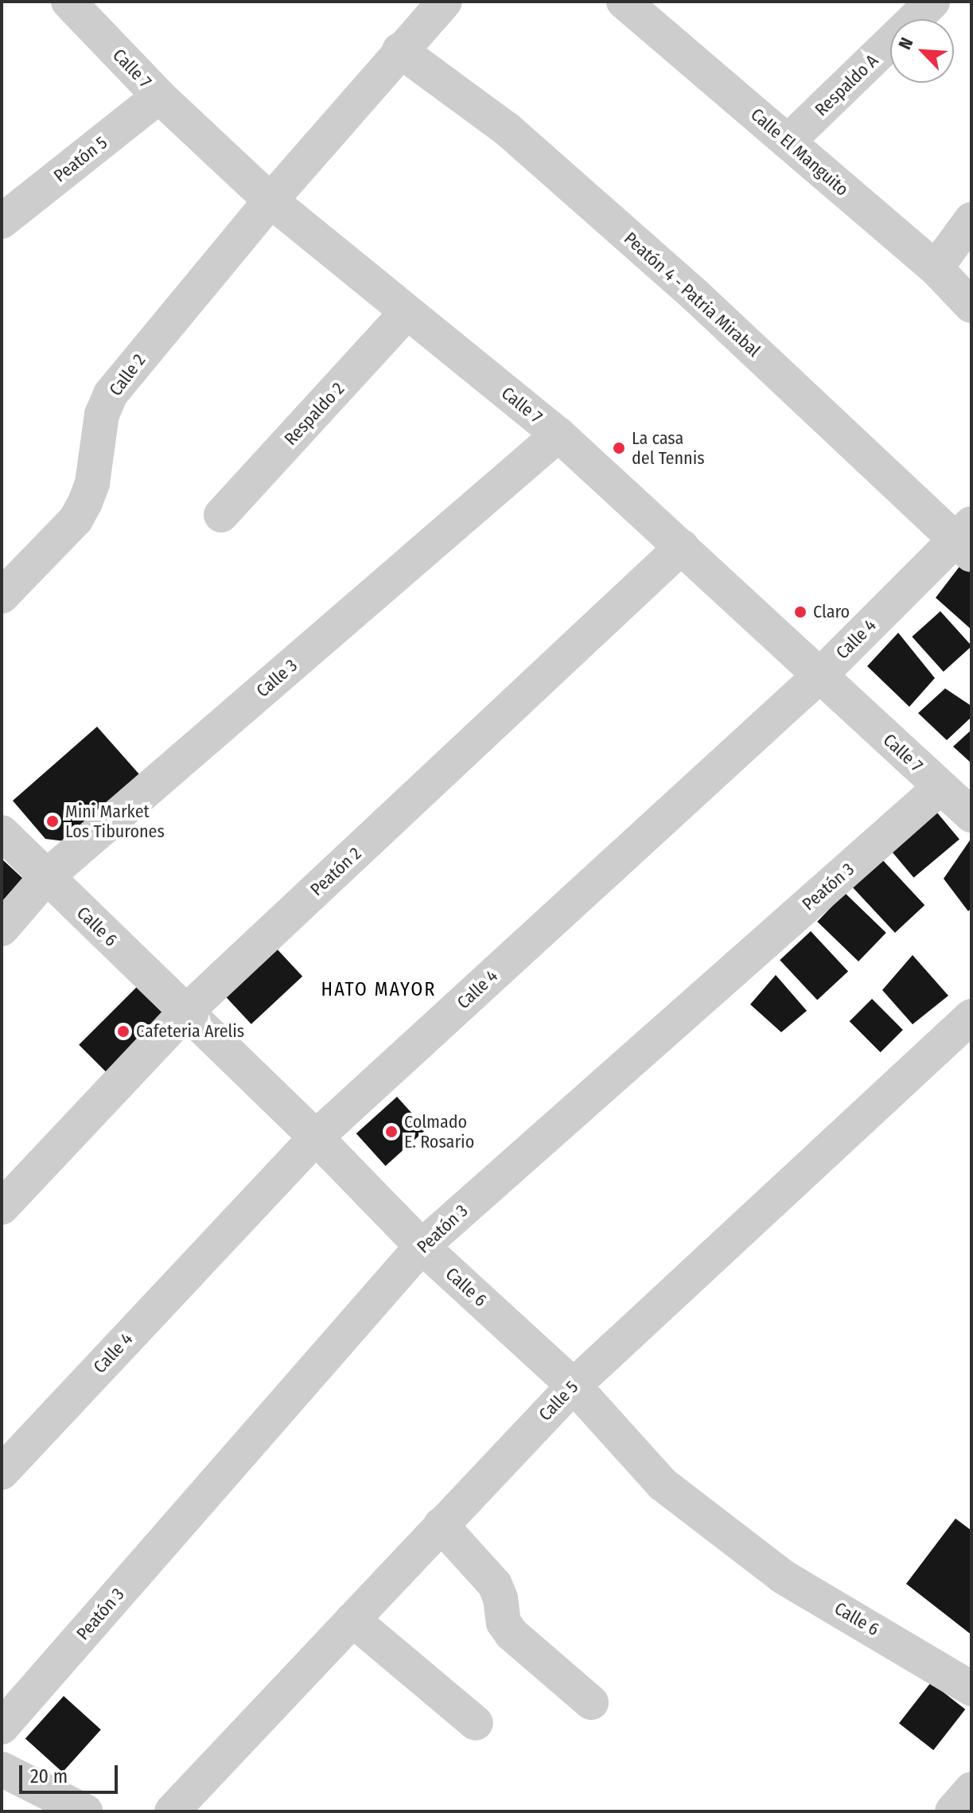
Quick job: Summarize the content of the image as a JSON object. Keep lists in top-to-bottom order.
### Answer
{
  "streets": {
    "street": [
      "Calle 7",
      "Respaldo A",
      "Calle El Manguito",
      "Peatón 5",
      "Peatón 4 - Patria Mirabal",
      "Calle 2",
      "Respaldo 2",
      "Calle 4",
      "Calle 3",
      "Peatón 2",
      "Peatón 3",
      "Calle 6",
      "Calle 5"
    ]
  },
  "crossings": [
    ["Calle 7", "Peatón 5"],
    ["Calle 7", "Calle 2"],
    ["Calle 7", "Respaldo 2"],
    ["Calle 7", "Calle 4"],
    ["Calle 7", "Calle 3"],
    ["Calle 7", "Peatón 2"],
    ["Calle 7", "Peatón 3"],
    ["Respaldo A", "Calle El Manguito"],
    ["Peatón 4 - Patria Mirabal", "Calle 2"],
    ["Peatón 4 - Patria Mirabal", "Calle 4"],
    ["Calle 4", "Calle 6"],
    ["Calle 3", "Calle 6"],
    ["Peatón 2", "Calle 6"],
    ["Peatón 3", "Calle 6"],
    ["Calle 6", "Calle 5"]
  ],
  "districts": ["HATO MAYOR"],
  "places": [
    "La casa del Tennis",
    "Claro",
    "Mini Market Los Tiburones",
    "Cafeteria Arelis",
    "Colmado E. Rosario"
  ],
  "scale_bar": "20 m",
  "north": "top left"
}
